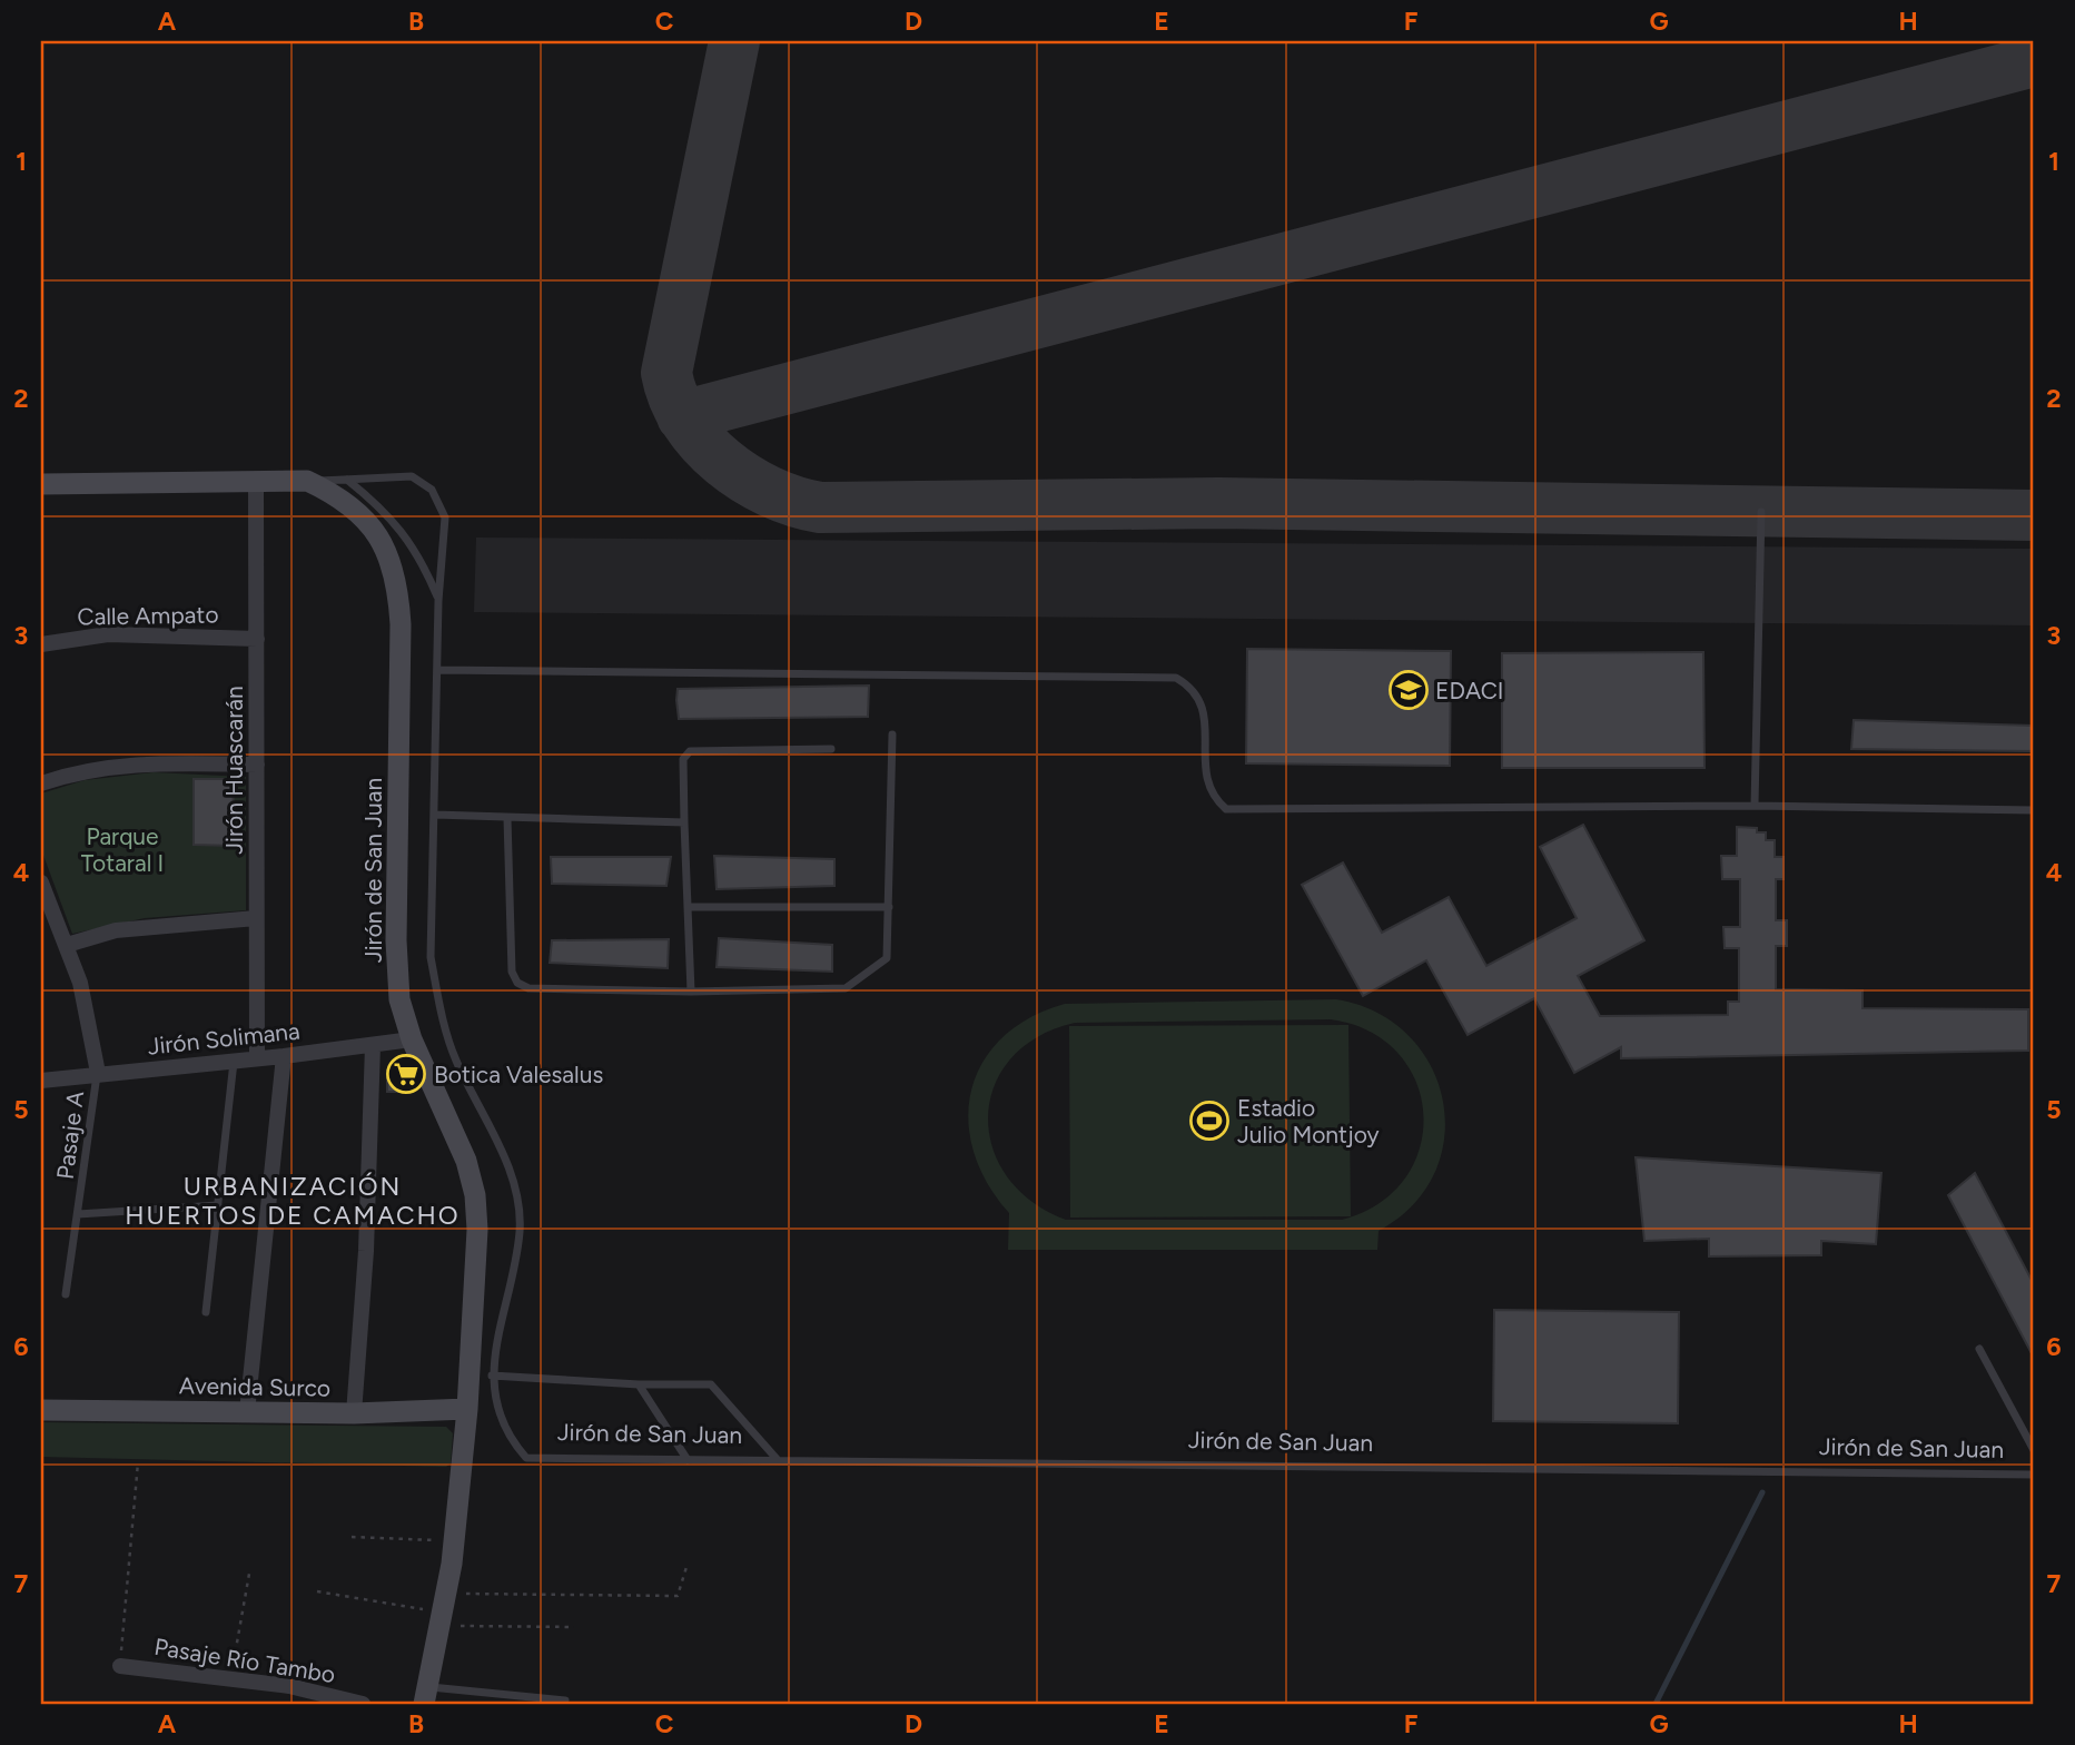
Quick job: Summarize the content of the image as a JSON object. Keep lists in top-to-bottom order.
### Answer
{
  "streets": {
    "street": [
      "Calle Ampato",
      "Jirón Huascarán",
      "Jirón de San Juan",
      "Jirón Solimana",
      "Avenida Surco",
      "Pasaje Río Tambo"
    ],
    "lane": ["Pasaje A"]
  },
  "crossings": [
    ["Calle Ampato", "Jirón Huascarán"],
    ["Jirón Huascarán", "Jirón Solimana"],
    ["Jirón de San Juan", "Jirón Solimana"],
    ["Jirón de San Juan", "Avenida Surco"],
    ["Jirón Solimana", "Pasaje A"]
  ],
  "districts": ["URBANIZACIÓN HUERTOS DE CAMACHO"],
  "parks": ["Parque Totaral I"],
  "places": {
    "school or university": ["EDACI"],
    "supermarket": ["Botica Valesalus"],
    "sports": ["Estadio Julio Montjoy"]
  },
  "grid": {
    "columns": [
      "A",
      "B",
      "C",
      "D",
      "E",
      "F",
      "G",
      "H"
    ],
    "rows": [
      "1",
      "2",
      "3",
      "4",
      "5",
      "6",
      "7"
    ]
  }
}
